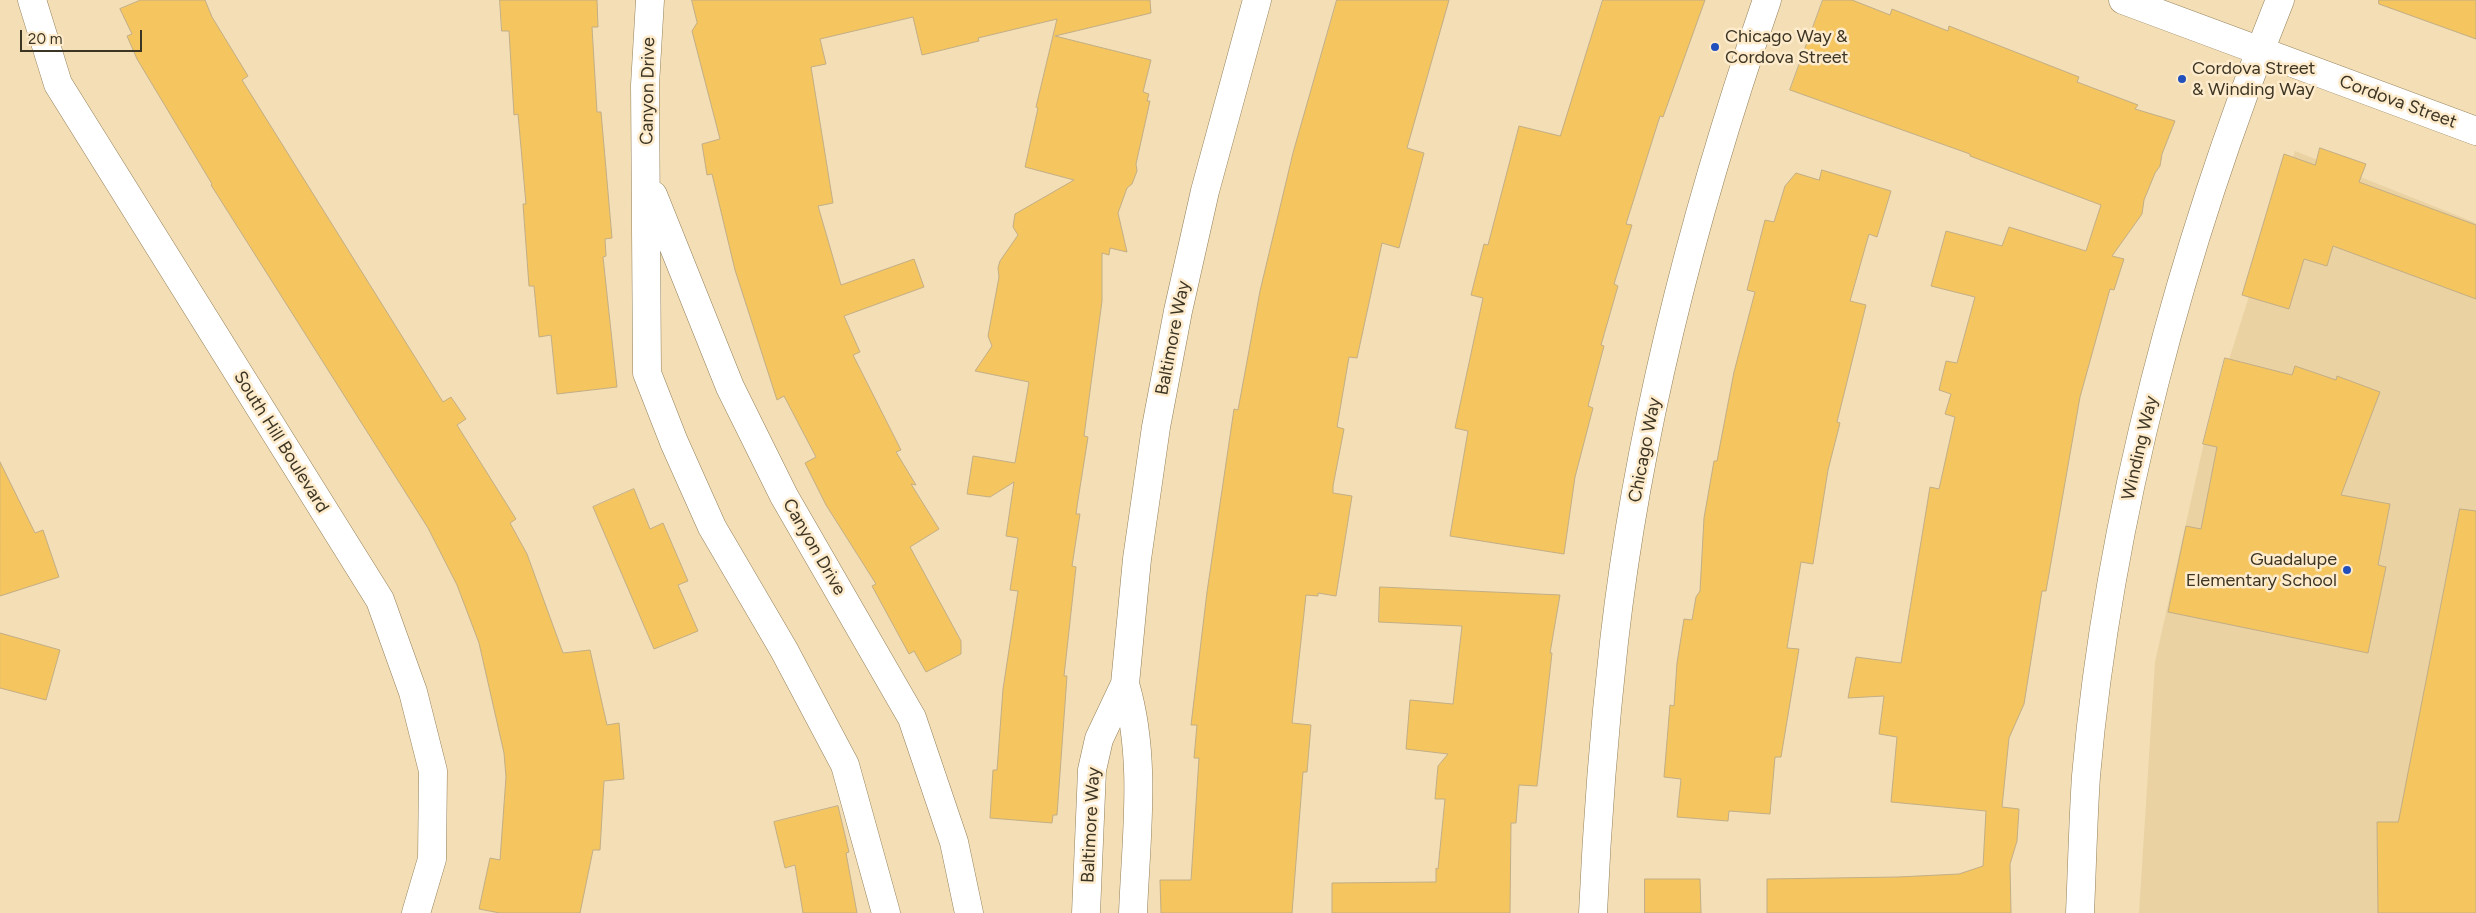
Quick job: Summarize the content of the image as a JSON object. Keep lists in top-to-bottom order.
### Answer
{
  "streets": {
    "street": [
      "Canyon Drive",
      "Cordova Street",
      "Baltimore Way",
      "South Hill Boulevard",
      "Winding Way",
      "Chicago Way"
    ]
  },
  "crossings": [
    ["Cordova Street", "Winding Way"]
  ],
  "places": ["Chicago Way & Cordova Street", "Cordova Street & Winding Way", "Guadalupe Elementary School"],
  "scale_bar": "20 m"
}
